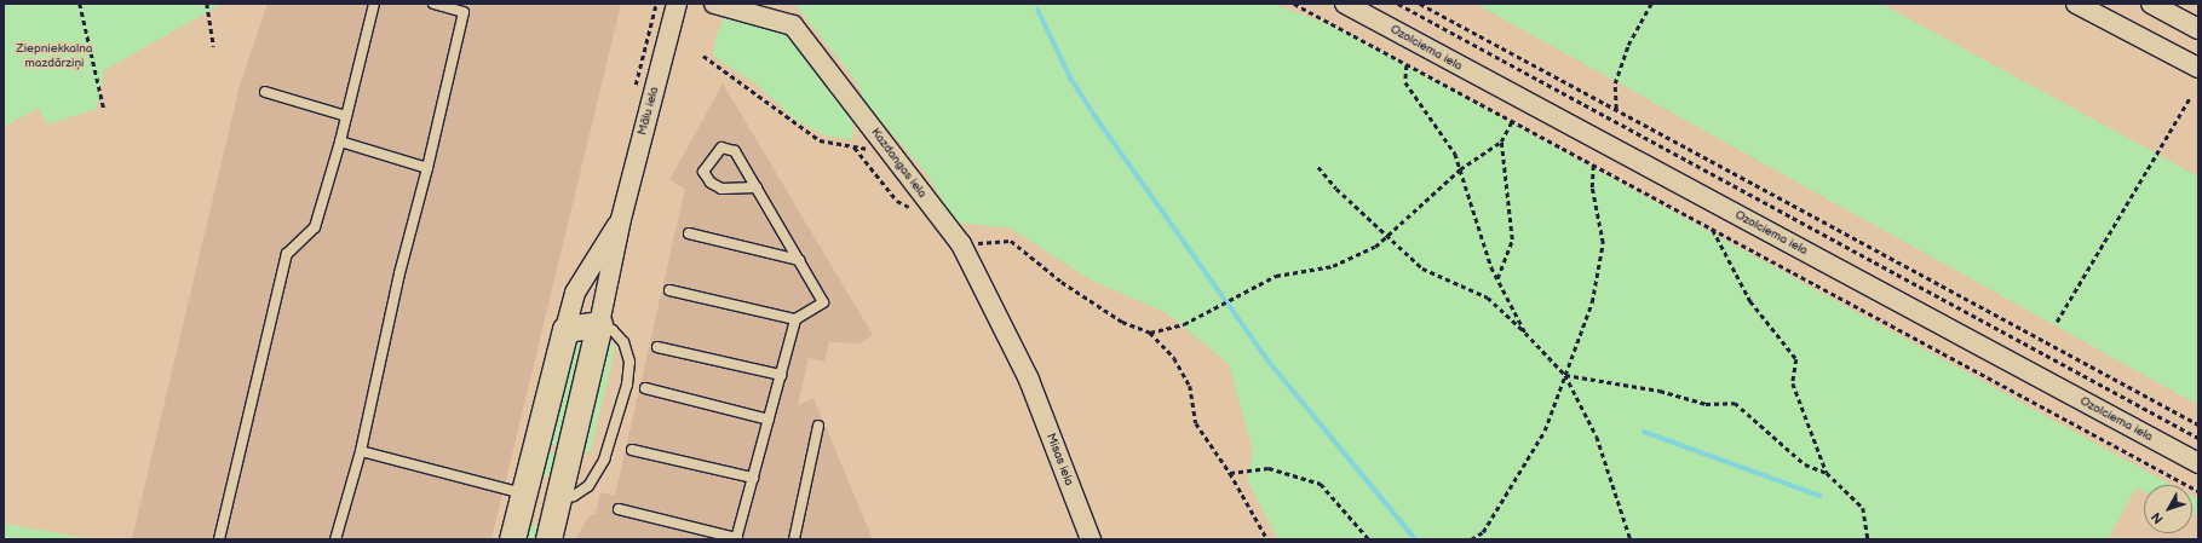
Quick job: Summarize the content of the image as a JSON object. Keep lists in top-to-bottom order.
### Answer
{
  "streets": {
    "street": [
      "Ozolciema iela",
      "Mālu iela",
      "Kazdangas iela",
      "Misas iela"
    ]
  },
  "crossings": [
    ["Kazdangas iela", "Misas iela"]
  ],
  "parks": ["Ziepniekkalna mazdārziņi"],
  "north": "bottom left"
}
